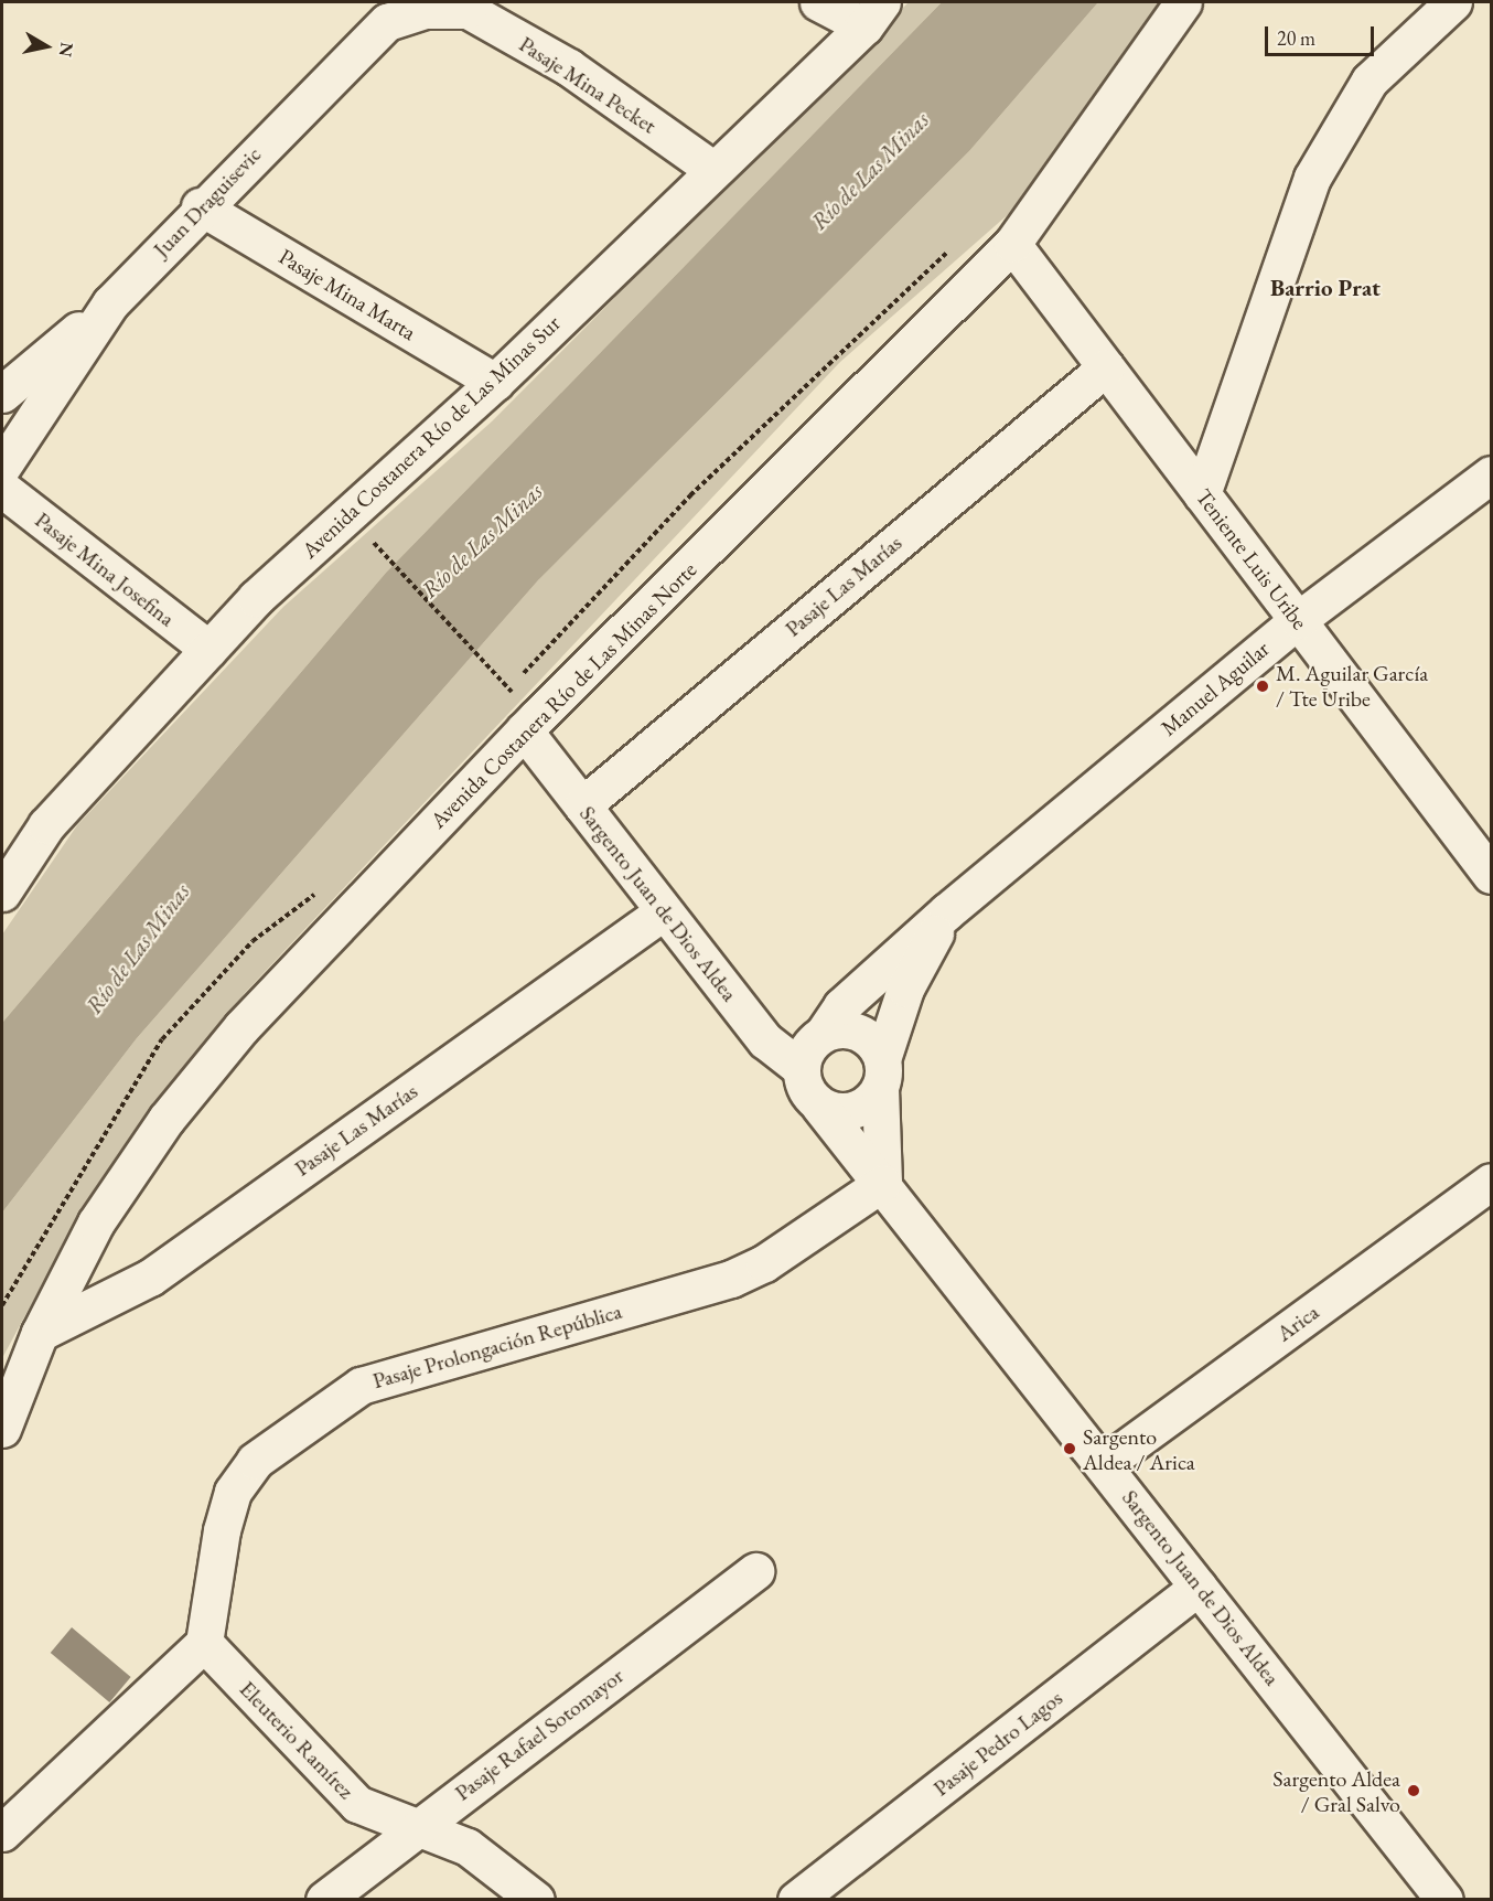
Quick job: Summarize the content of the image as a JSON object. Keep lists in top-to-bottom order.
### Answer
{
  "streets": {
    "street": [
      "Pasaje Mina Pecket",
      "Juan Draguisevic",
      "Pasaje Mina Marta",
      "Avenida Costanera Río de Las Minas Sur",
      "Teniente Luis Uribe",
      "Pasaje Mina Josefina",
      "Pasaje Las Marías",
      "Manuel Aguilar",
      "Avenida Costanera Río de Las Minas Norte",
      "Sargento Juan de Dios Aldea",
      "Arica",
      "Pasaje Prolongación República",
      "Pasaje Rafael Sotomayor",
      "Eleuterio Ramírez",
      "Pasaje Pedro Lagos"
    ]
  },
  "crossings": [
    ["Pasaje Mina Pecket", "Juan Draguisevic"],
    ["Pasaje Mina Pecket", "Avenida Costanera Río de Las Minas Sur"],
    ["Juan Draguisevic", "Pasaje Mina Marta"],
    ["Pasaje Mina Marta", "Avenida Costanera Río de Las Minas Sur"],
    ["Avenida Costanera Río de Las Minas Sur", "Pasaje Mina Josefina"],
    ["Teniente Luis Uribe", "Pasaje Las Marías"],
    ["Teniente Luis Uribe", "Manuel Aguilar"],
    ["Teniente Luis Uribe", "Avenida Costanera Río de Las Minas Norte"],
    ["Pasaje Las Marías", "Avenida Costanera Río de Las Minas Norte"],
    ["Pasaje Las Marías", "Sargento Juan de Dios Aldea"],
    ["Manuel Aguilar", "Sargento Juan de Dios Aldea"],
    ["Avenida Costanera Río de Las Minas Norte", "Sargento Juan de Dios Aldea"],
    ["Sargento Juan de Dios Aldea", "Arica"],
    ["Sargento Juan de Dios Aldea", "Pasaje Prolongación República"],
    ["Sargento Juan de Dios Aldea", "Pasaje Pedro Lagos"],
    ["Pasaje Prolongación República", "Eleuterio Ramírez"],
    ["Pasaje Rafael Sotomayor", "Eleuterio Ramírez"]
  ],
  "districts": ["Barrio Prat"],
  "water": ["Río de Las Minas"],
  "places": ["M. Aguilar García / Tte Uribe", "Sargento Aldea / Arica", "Sargento Aldea / Gral Salvo"],
  "scale_bar": "20 m",
  "north": "right"
}
